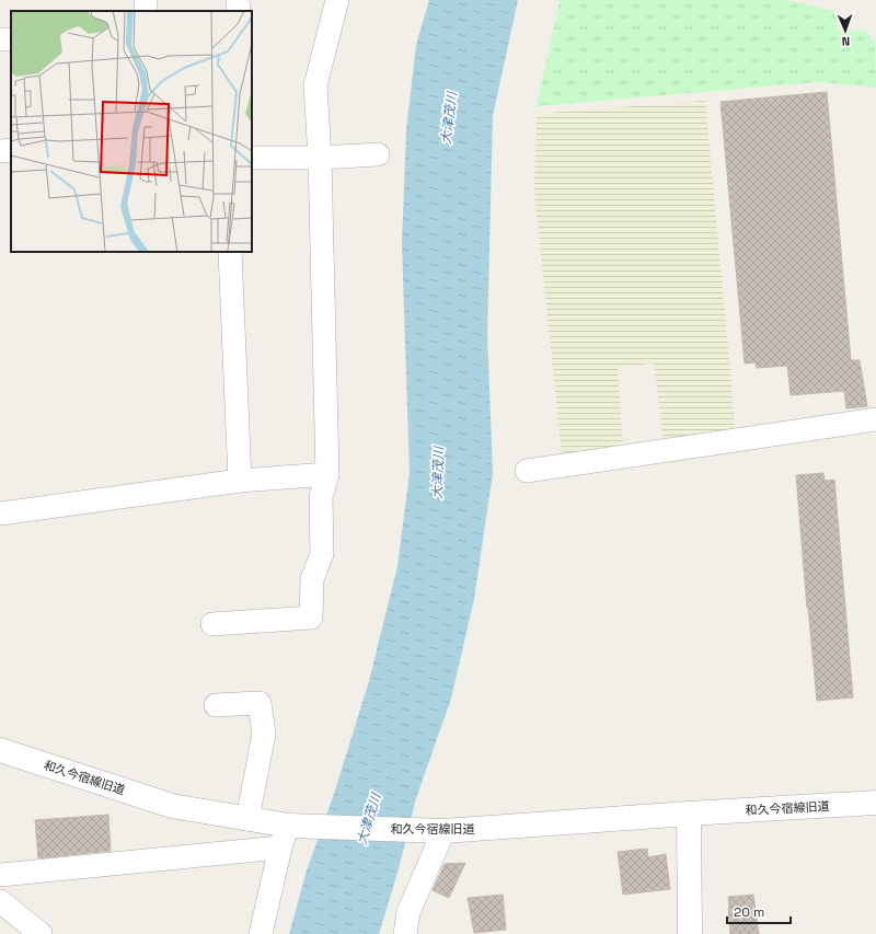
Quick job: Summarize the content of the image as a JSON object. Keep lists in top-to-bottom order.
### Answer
{
  "streets": {
    "street": ["和久今宿線旧道"]
  },
  "water": ["大津茂川"],
  "scale_bar": "20 m",
  "north": "bottom"
}
